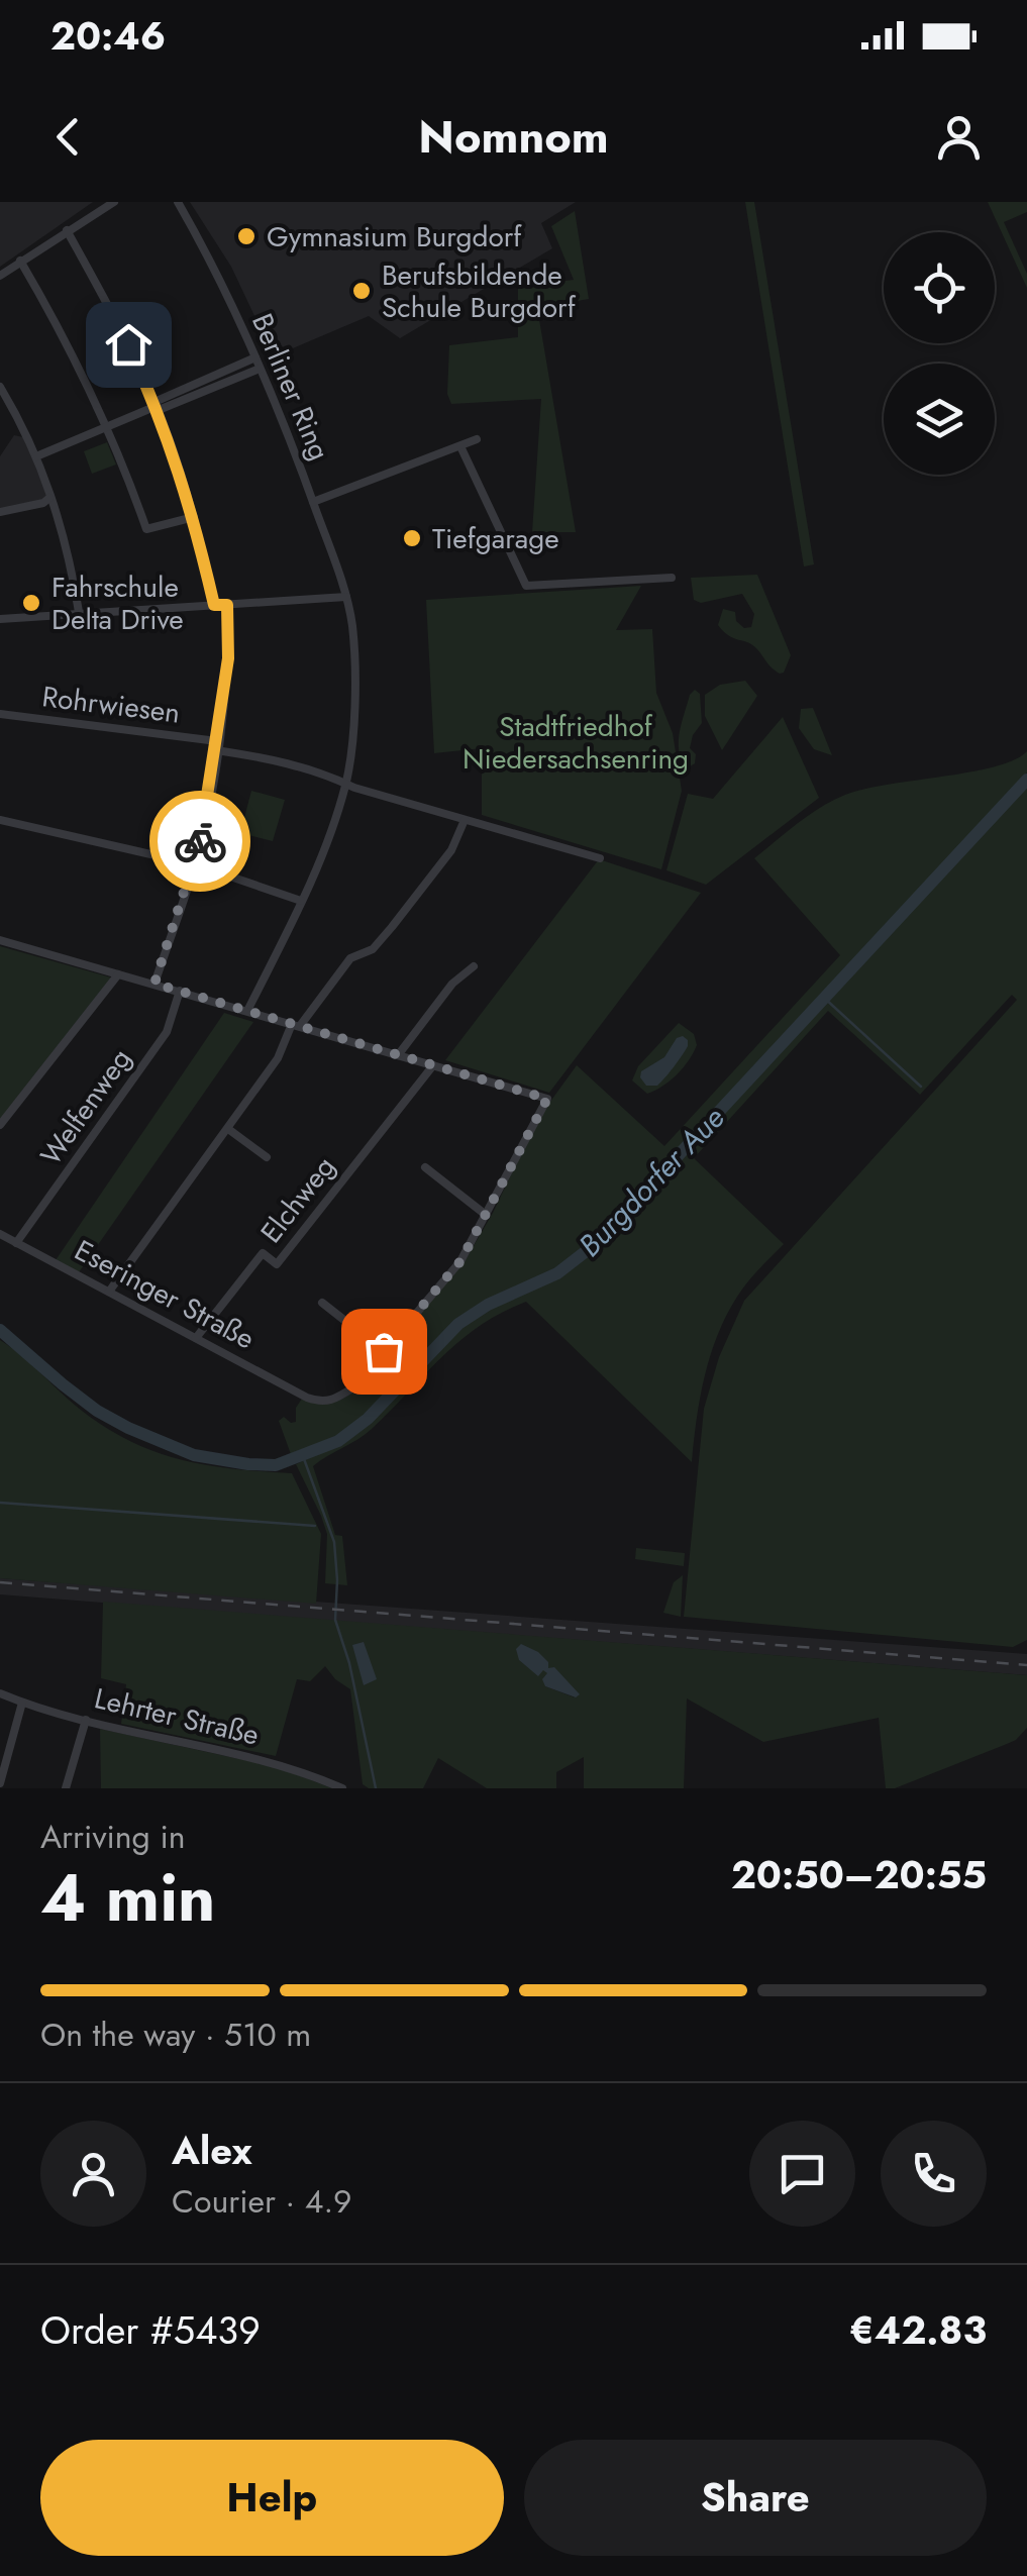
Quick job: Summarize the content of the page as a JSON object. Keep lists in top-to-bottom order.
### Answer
{
  "streets": {
    "street": [
      "Berliner Ring",
      "Rohrwiesen",
      "Welfenweg",
      "Elchweg",
      "Eseringer Straße",
      "Lehrter Straße"
    ]
  },
  "crossings": [
    ["Berliner Ring", "Rohrwiesen"],
    ["Welfenweg", "Eseringer Straße"],
    ["Elchweg", "Eseringer Straße"]
  ],
  "water": ["Burgdorfer Aue"],
  "parks": ["Stadtfriedhof Niedersachsenring"],
  "places": [
    "Gymnasium Burgdorf",
    "Berufsbildende Schule Burgdorf",
    "Tiefgarage",
    "Fahrschule Delta Drive"
  ],
  "page": {
    "status": "20:46",
    "header": "Nomnom",
    "heading": ["4 min", "Arriving in", "20:50–20:55"],
    "panel": [
      "Alex",
      "Courier · 4.9",
      "Order #5439",
      "€42.83"
    ],
    "bar": "On the way · 510 m",
    "buttons": ["Help", "Share"]
  }
}
